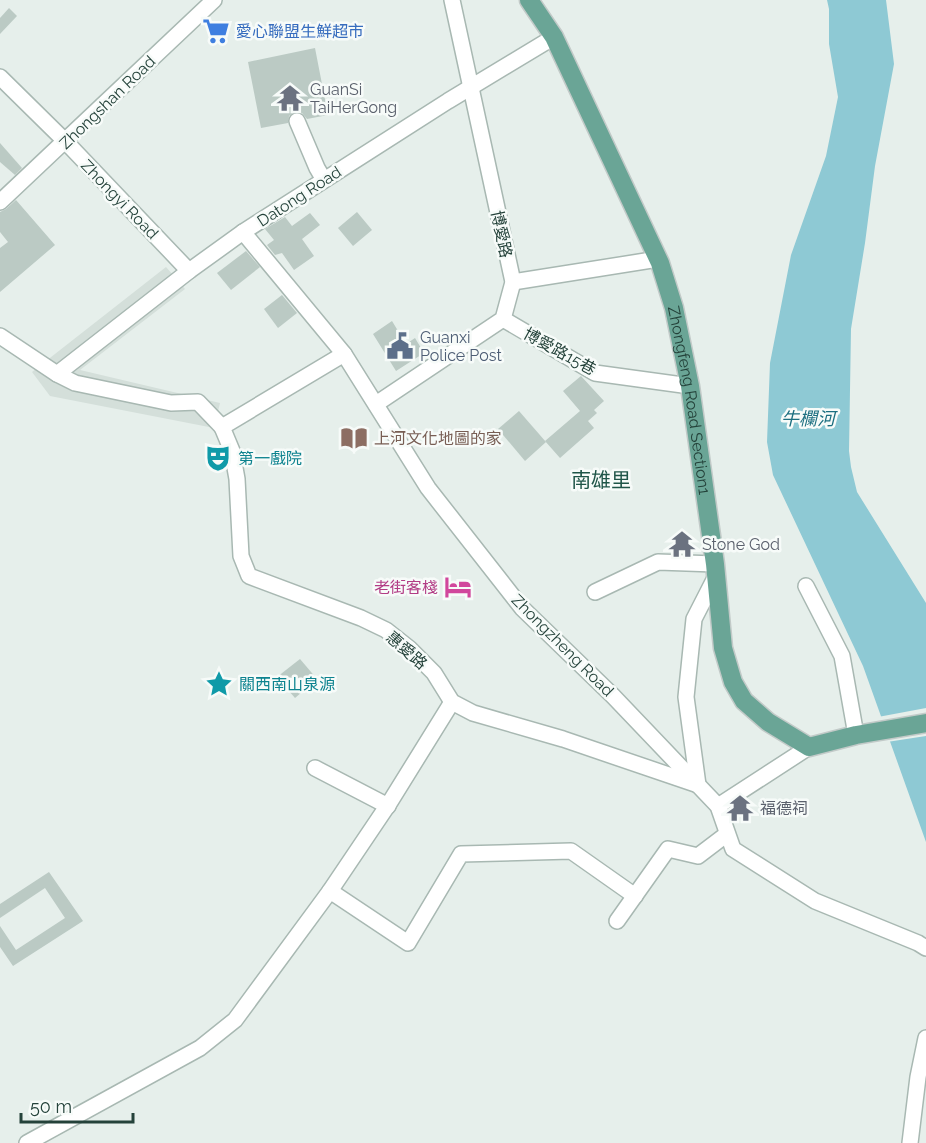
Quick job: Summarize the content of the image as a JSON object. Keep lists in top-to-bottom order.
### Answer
{
  "streets": {
    "main road": ["Zhongfeng Road Section1"],
    "street": [
      "Zhongshan Road",
      "Datong Road",
      "Zhongyi Road",
      "博愛路",
      "博愛路15巷",
      "Zhongzheng Road",
      "惠愛路"
    ]
  },
  "crossings": [
    ["Zhongshan Road", "Zhongyi Road"],
    ["Datong Road", "Zhongyi Road"],
    ["Datong Road", "博愛路"],
    ["Datong Road", "Zhongfeng Road Section1"],
    ["Datong Road", "Zhongzheng Road"],
    ["Datong Road", "惠愛路"],
    ["博愛路", "博愛路15巷"],
    ["博愛路15巷", "Zhongfeng Road Section1"]
  ],
  "districts": ["南雄里"],
  "water": ["牛欄河"],
  "places": {
    "supermarket": ["愛心聯盟生鮮超市"],
    "temple": ["GuanSi TaiHerGong", "Stone God", "福德祠"],
    "public building": ["Guanxi Police Post"],
    "library": ["上河文化地圖的家"],
    "theatre": ["第一戲院"],
    "hotel": ["老街客棧"],
    "place": ["關西南山泉源"]
  },
  "scale_bar": "50 m"
}
